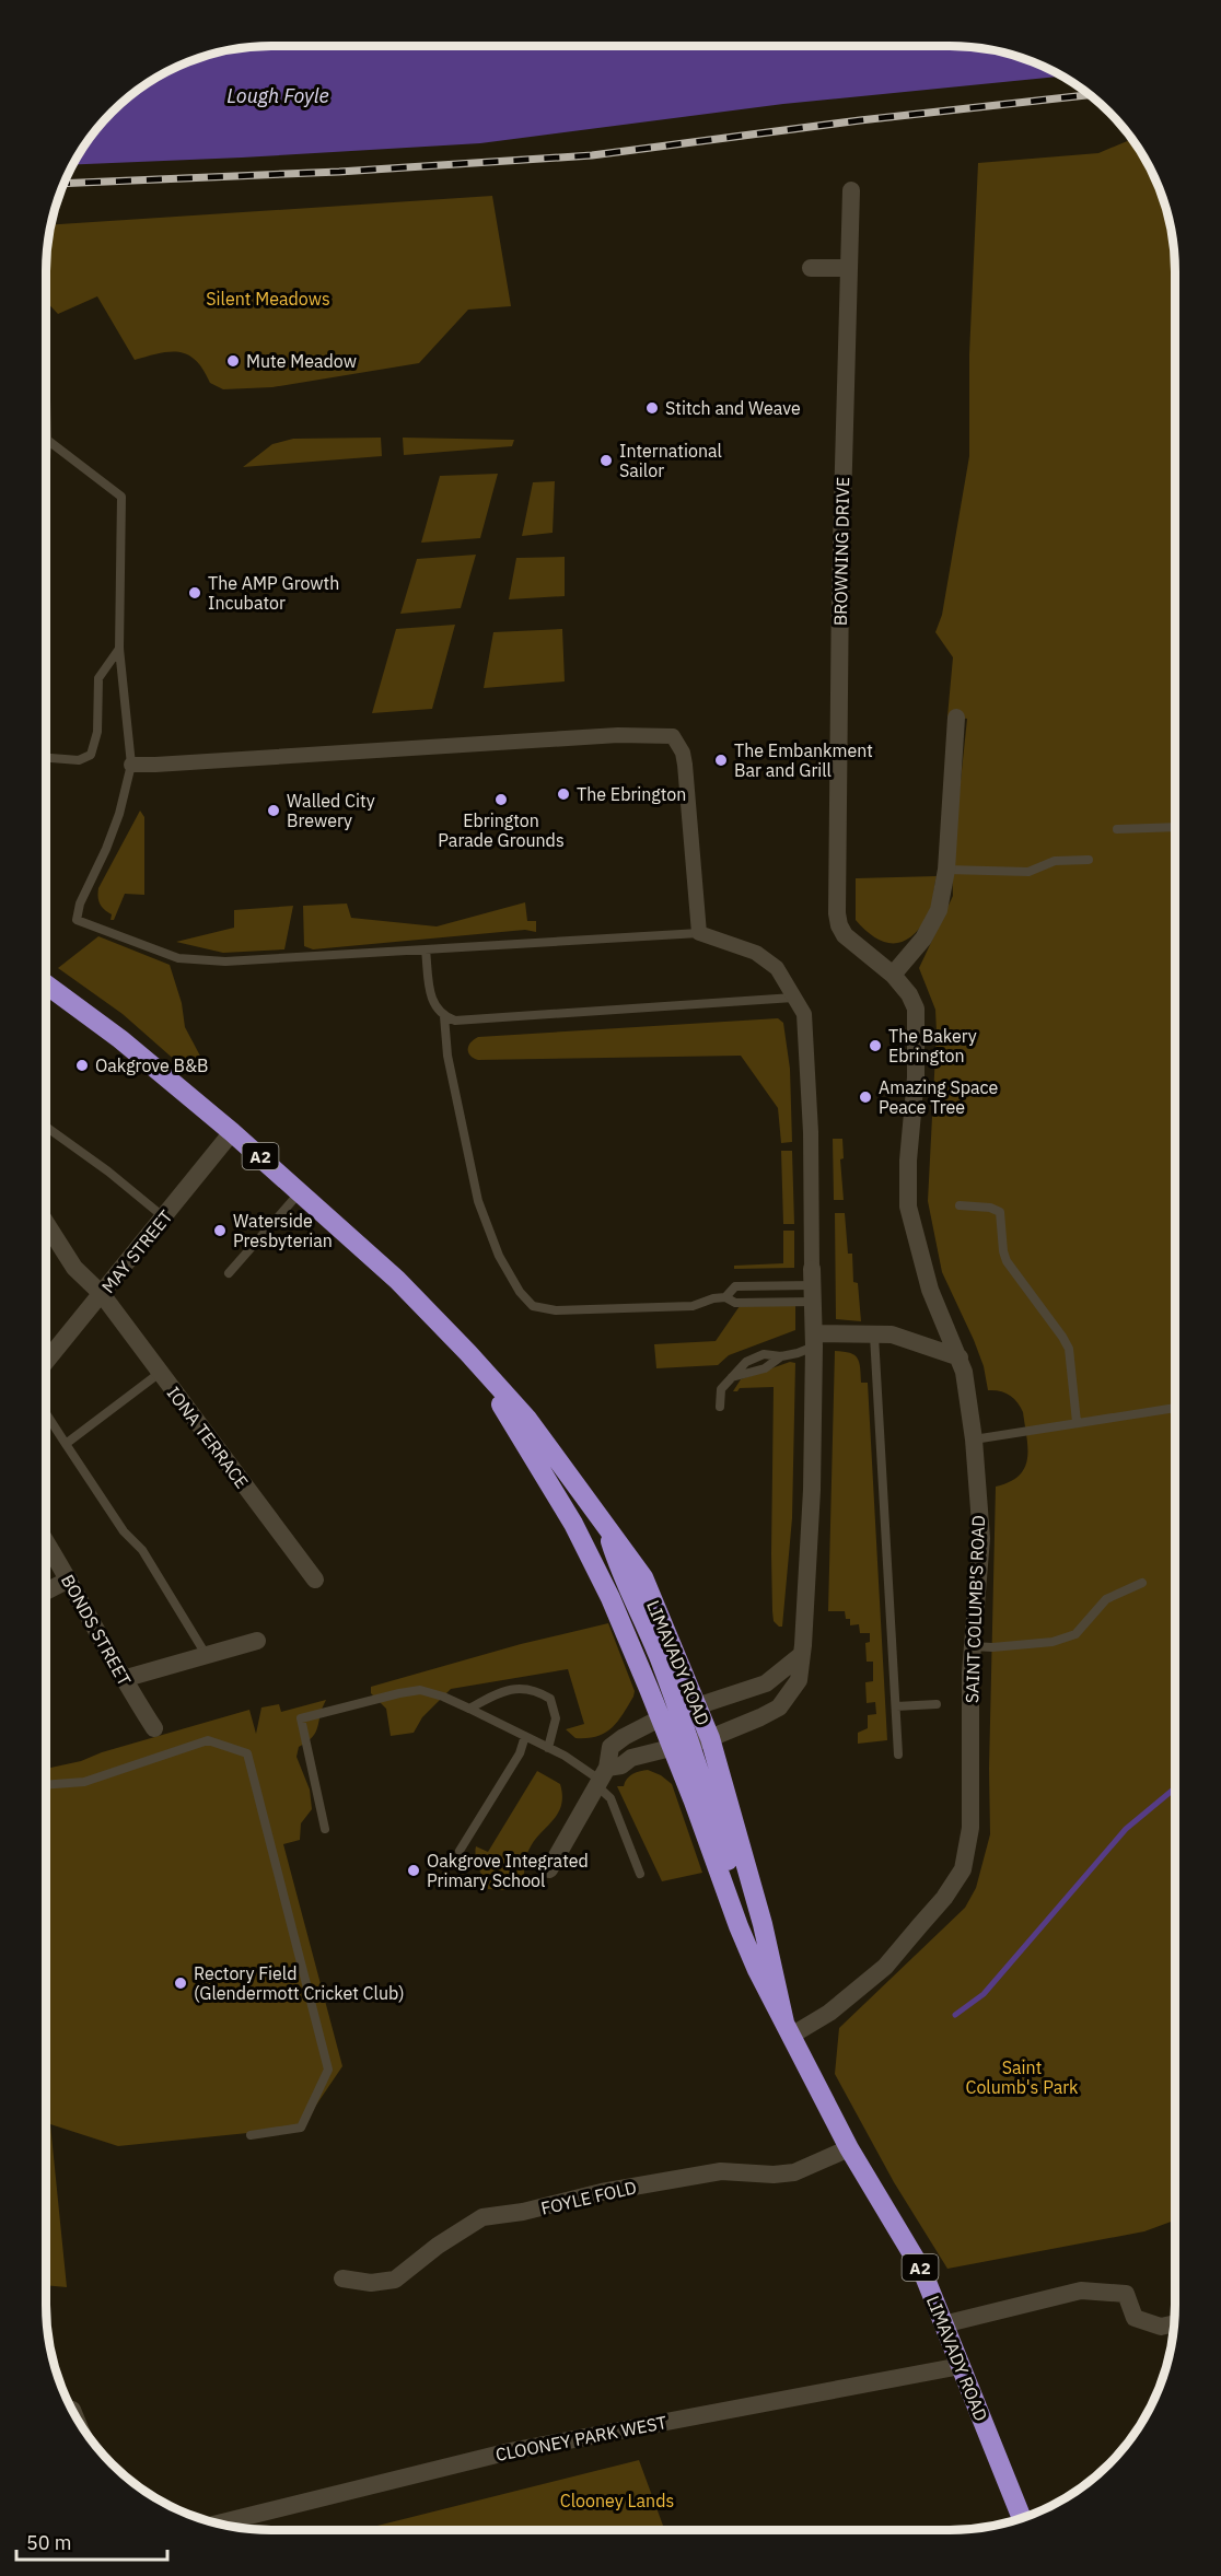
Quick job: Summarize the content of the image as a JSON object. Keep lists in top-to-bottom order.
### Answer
{
  "streets": {
    "highway": ["A2", "LIMAVADY ROAD"],
    "street": [
      "BROWNING DRIVE",
      "MAY STREET",
      "IONA TERRACE",
      "SAINT COLUMB'S ROAD",
      "BONDS STREET",
      "FOYLE FOLD",
      "CLOONEY PARK WEST"
    ]
  },
  "crossings": [
    ["BROWNING DRIVE", "SAINT COLUMB'S ROAD"],
    ["MAY STREET", "IONA TERRACE"],
    ["MAY STREET", "LIMAVADY ROAD"],
    ["SAINT COLUMB'S ROAD", "LIMAVADY ROAD"],
    ["LIMAVADY ROAD", "FOYLE FOLD"],
    ["LIMAVADY ROAD", "CLOONEY PARK WEST"]
  ],
  "water": ["Lough Foyle"],
  "parks": ["Silent Meadows", "Saint Columb's Park", "Clooney Lands"],
  "places": [
    "Mute Meadow",
    "Stitch and Weave",
    "International Sailor",
    "The AMP Growth Incubator",
    "The Embankment Bar and Grill",
    "The Ebrington",
    "Ebrington Parade Grounds",
    "Walled City Brewery",
    "The Bakery Ebrington",
    "Oakgrove B&B",
    "Amazing Space Peace Tree",
    "Waterside Presbyterian",
    "Oakgrove Integrated Primary School",
    "Rectory Field (Glendermott Cricket Club)"
  ],
  "scale_bar": "50 m"
}
